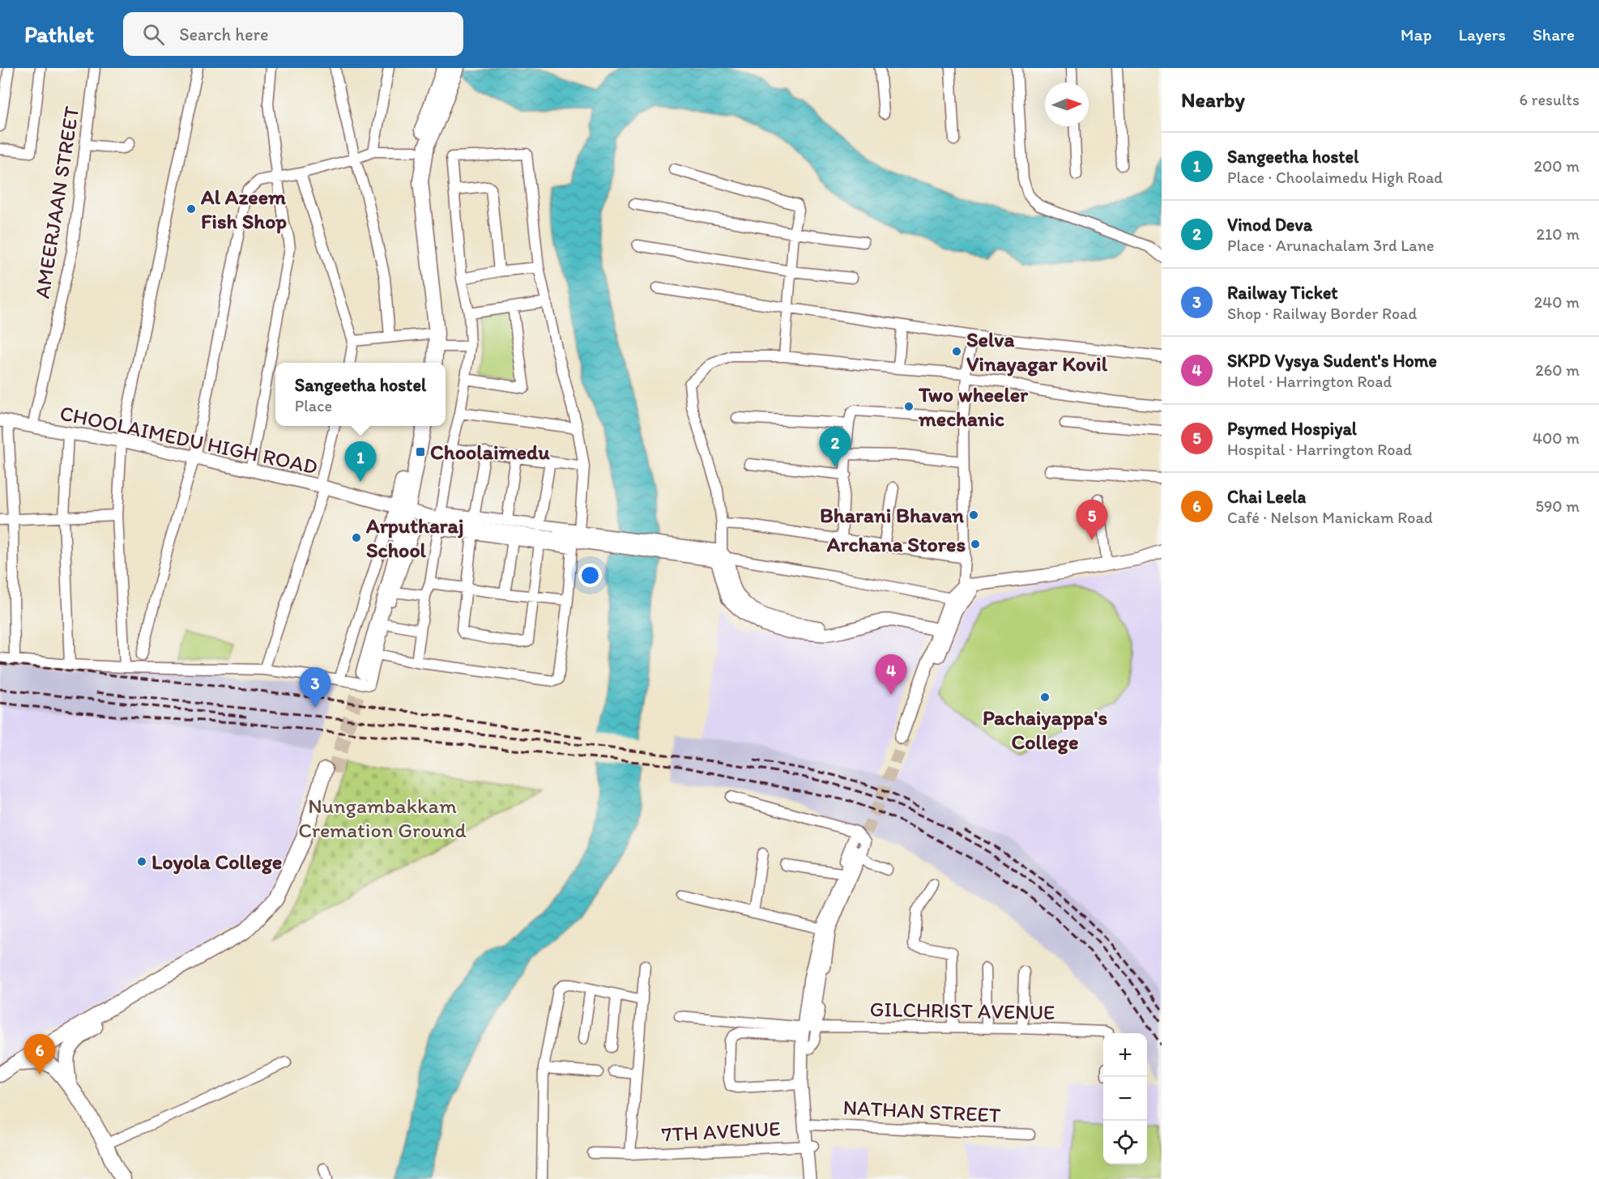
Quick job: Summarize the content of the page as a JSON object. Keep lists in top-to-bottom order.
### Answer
{
  "streets": {
    "street": [
      "AMEERJAAN STREET",
      "CHOOLAIMEDU HIGH ROAD",
      "GILCHRIST AVENUE",
      "NATHAN STREET",
      "7TH AVENUE"
    ]
  },
  "crossings": [
    ["AMEERJAAN STREET", "CHOOLAIMEDU HIGH ROAD"]
  ],
  "parks": ["Nungambakkam Cremation Ground"],
  "places": {
    "other": [
      "Al Azeem Fish Shop",
      "Selva Vinayagar Kovil",
      "Two wheeler mechanic",
      "Bharani Bhavan",
      "Arputharaj School",
      "Archana Stores",
      "Pachaiyappa's College",
      "Loyola College"
    ],
    "transit": ["Choolaimedu"]
  },
  "north": "right",
  "page": {
    "header": "Pathlet",
    "search": "Search here",
    "nav": ["Map", "Layers", "Share"],
    "heading": ["Nearby", "6 results"],
    "list": [
      {
        "mark": "1",
        "name": "Sangeetha hostel",
        "note": "Place · Choolaimedu High Road",
        "value": "200 m"
      },
      {
        "mark": "2",
        "name": "Vinod Deva",
        "note": "Place · Arunachalam 3rd Lane",
        "value": "210 m"
      },
      {
        "mark": "3",
        "name": "Railway Ticket",
        "note": "Shop · Railway Border Road",
        "value": "240 m"
      },
      {
        "mark": "4",
        "name": "SKPD Vysya Sudent's Home",
        "note": "Hotel · Harrington Road",
        "value": "260 m"
      },
      {
        "mark": "5",
        "name": "Psymed Hospiyal",
        "note": "Hospital · Harrington Road",
        "value": "400 m"
      },
      {
        "mark": "6",
        "name": "Chai Leela",
        "note": "Café · Nelson Manickam Road",
        "value": "590 m"
      }
    ],
    "popup": ["Sangeetha hostel", "Place"],
    "pins": [
      "2",
      "1",
      "5",
      "4",
      "3",
      "6"
    ],
    "map_buttons": ["+", "−"]
  }
}
